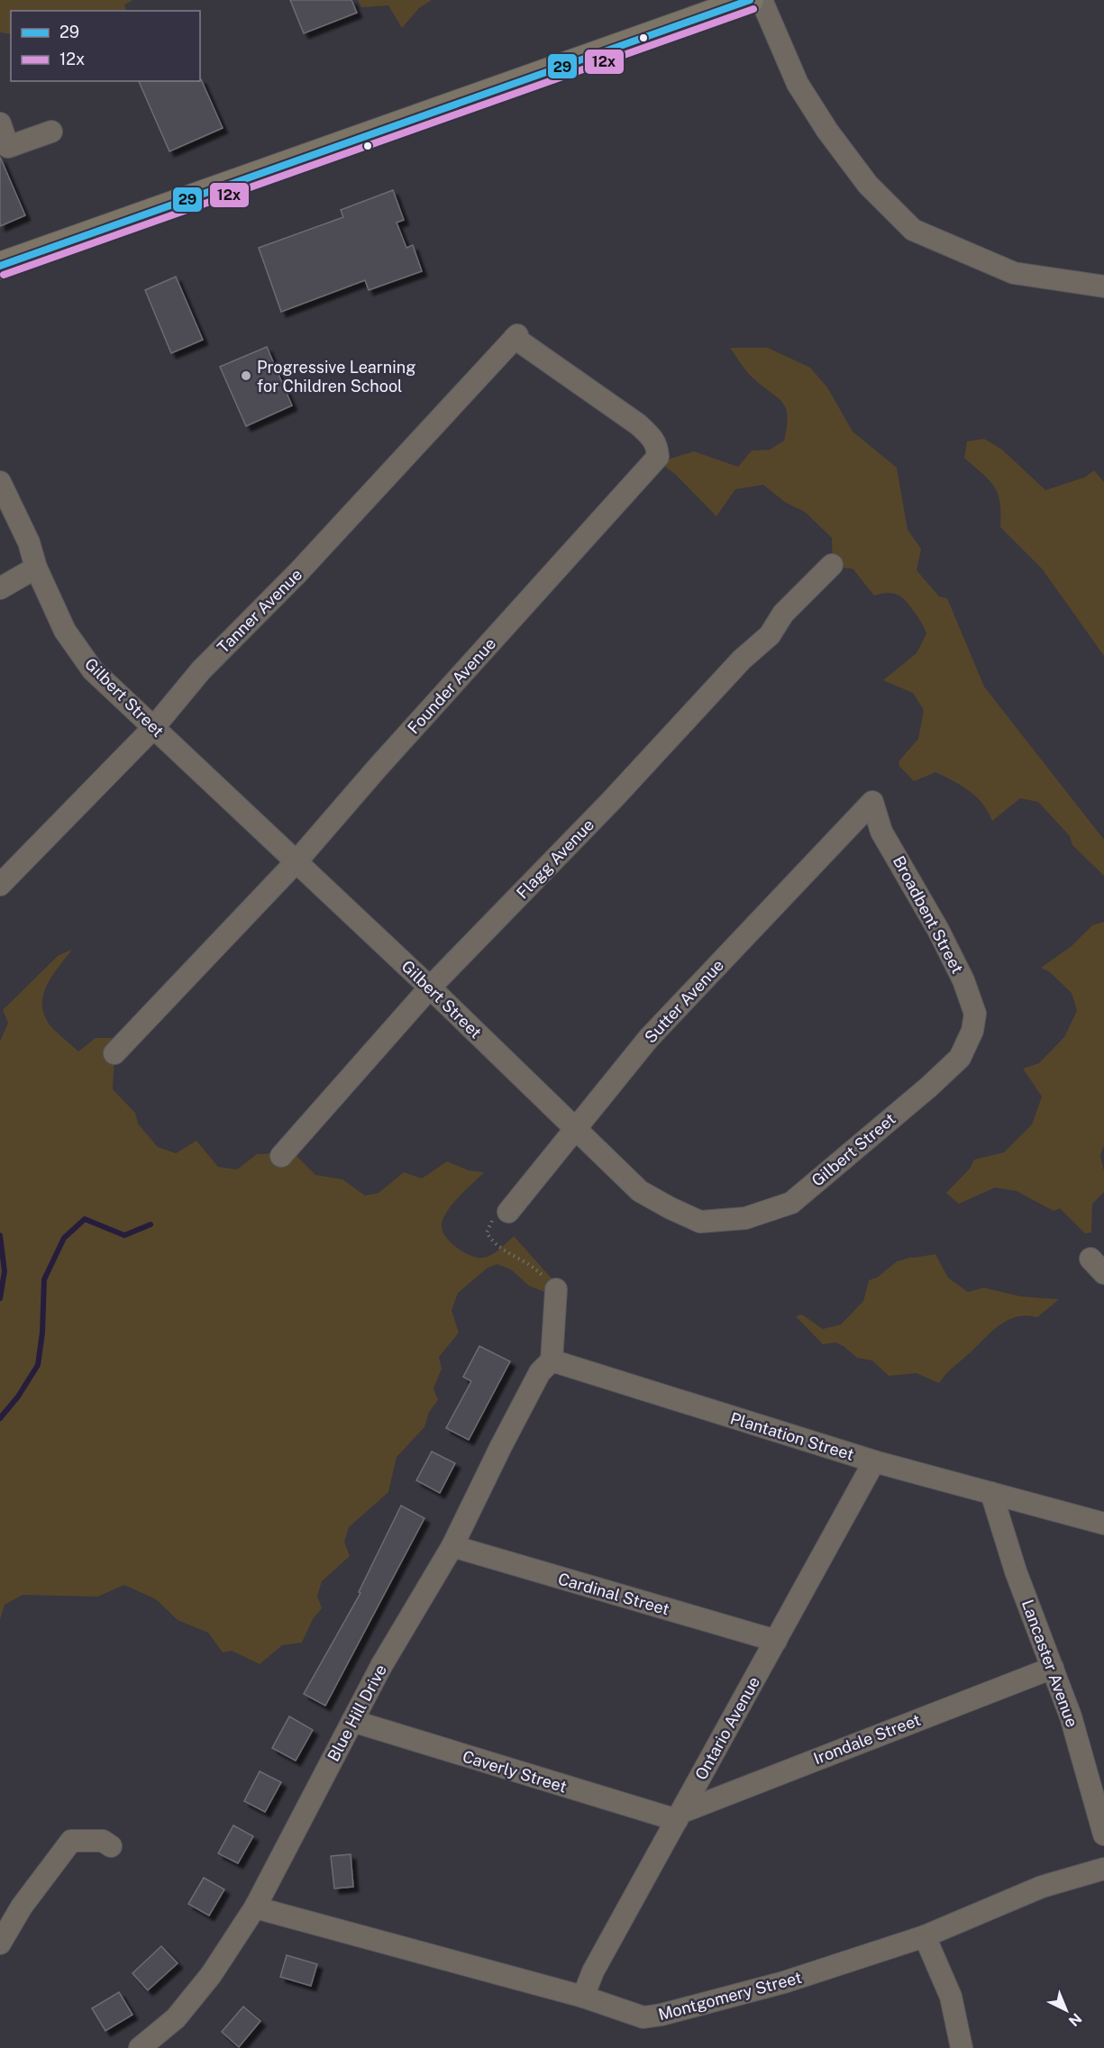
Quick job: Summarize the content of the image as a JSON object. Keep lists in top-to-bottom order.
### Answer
{
  "streets": {
    "street": [
      "Tanner Avenue",
      "Founder Avenue",
      "Gilbert Street",
      "Flagg Avenue",
      "Broadbent Street",
      "Sutter Avenue",
      "Plantation Street",
      "Cardinal Street",
      "Lancaster Avenue",
      "Blue Hill Drive",
      "Ontario Avenue",
      "Irondale Street",
      "Caverly Street",
      "Montgomery Street"
    ]
  },
  "crossings": [
    ["Tanner Avenue", "Founder Avenue"],
    ["Tanner Avenue", "Gilbert Street"],
    ["Founder Avenue", "Gilbert Street"],
    ["Gilbert Street", "Flagg Avenue"],
    ["Gilbert Street", "Broadbent Street"],
    ["Gilbert Street", "Sutter Avenue"],
    ["Broadbent Street", "Sutter Avenue"],
    ["Plantation Street", "Lancaster Avenue"],
    ["Plantation Street", "Blue Hill Drive"],
    ["Plantation Street", "Ontario Avenue"],
    ["Cardinal Street", "Blue Hill Drive"],
    ["Cardinal Street", "Ontario Avenue"],
    ["Lancaster Avenue", "Irondale Street"],
    ["Blue Hill Drive", "Caverly Street"],
    ["Blue Hill Drive", "Montgomery Street"],
    ["Ontario Avenue", "Irondale Street"],
    ["Ontario Avenue", "Caverly Street"],
    ["Ontario Avenue", "Montgomery Street"],
    ["Irondale Street", "Caverly Street"]
  ],
  "places": ["Progressive Learning for Children School"],
  "lines": ["transit line 29", "transit line 12x"],
  "legend": ["29", "12x"],
  "north": "bottom right"
}
